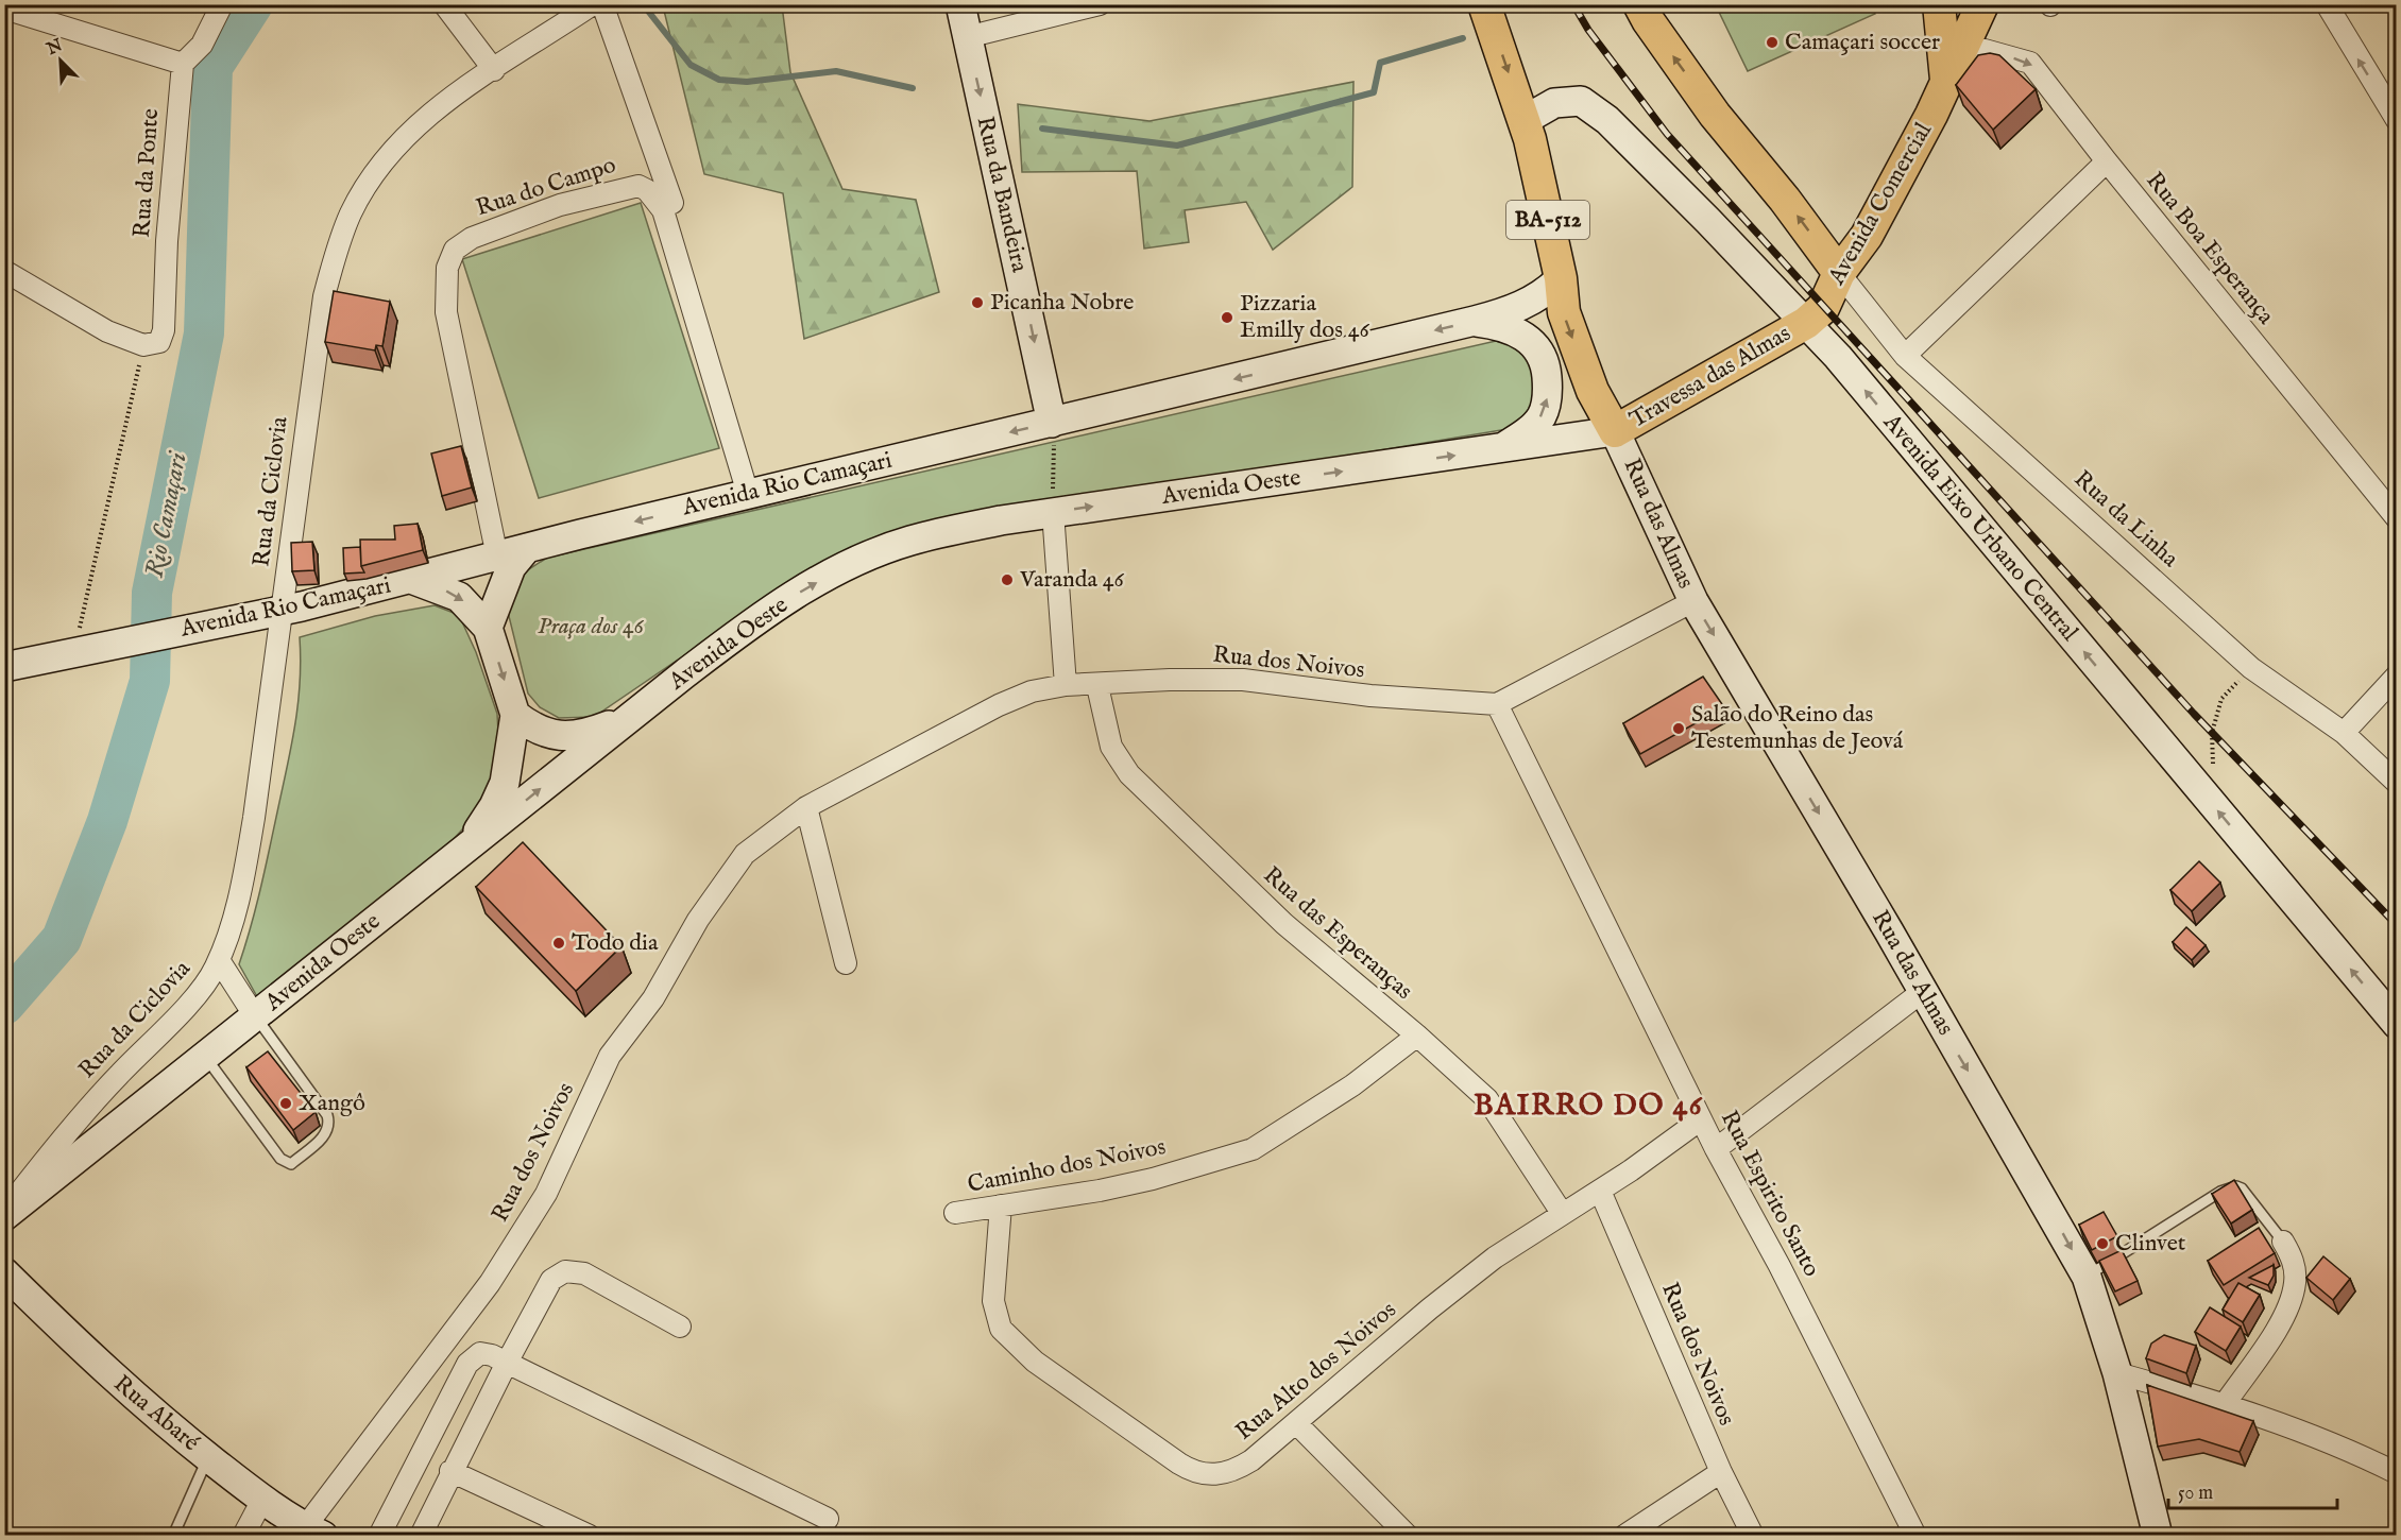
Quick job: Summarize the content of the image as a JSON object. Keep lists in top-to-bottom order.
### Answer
{
  "streets": {
    "main road": ["Avenida Comercial", "BA-512", "Travessa das Almas"],
    "street": [
      "Rua da Ponte",
      "Rua do Campo",
      "Rua da Bandeira",
      "Rua Boa Esperança",
      "Avenida Rio Camaçari",
      "Avenida Oeste",
      "Rua da Ciclovia",
      "Rua da Linha",
      "Rua das Almas",
      "Avenida Eixo Urbano Central",
      "Rua dos Noivos",
      "Rua das Esperanças",
      "Caminho dos Noivos",
      "Rua Espirito Santo",
      "Rua Alto dos Noivos",
      "Rua Abaré"
    ]
  },
  "crossings": [
    ["Rua do Campo", "Avenida Rio Camaçari"],
    ["Rua da Bandeira", "Avenida Rio Camaçari"],
    ["Avenida Comercial", "Rua Boa Esperança"],
    ["Avenida Comercial", "Travessa das Almas"],
    ["Avenida Comercial", "Rua da Linha"],
    ["Avenida Comercial", "Avenida Eixo Urbano Central"],
    ["BA-512", "Travessa das Almas"],
    ["BA-512", "Avenida Rio Camaçari"],
    ["BA-512", "Avenida Oeste"],
    ["BA-512", "Rua das Almas"],
    ["BA-512", "Avenida Eixo Urbano Central"],
    ["Travessa das Almas", "Avenida Oeste"],
    ["Travessa das Almas", "Rua das Almas"],
    ["Travessa das Almas", "Avenida Eixo Urbano Central"],
    ["Avenida Rio Camaçari", "Rua da Ciclovia"],
    ["Avenida Oeste", "Rua da Ciclovia"],
    ["Avenida Oeste", "Rua das Almas"],
    ["Rua dos Noivos", "Rua das Esperanças"],
    ["Rua dos Noivos", "Rua Espirito Santo"],
    ["Rua dos Noivos", "Rua Alto dos Noivos"],
    ["Rua dos Noivos", "Rua Abaré"],
    ["Rua das Esperanças", "Caminho dos Noivos"],
    ["Rua das Esperanças", "Rua Alto dos Noivos"],
    ["Caminho dos Noivos", "Rua Alto dos Noivos"],
    ["Rua Espirito Santo", "Rua Alto dos Noivos"]
  ],
  "one_way": [
    "Rua da Bandeira",
    "Avenida Rio Camaçari",
    "Avenida Oeste",
    "Rua das Almas",
    "Avenida Eixo Urbano Central"
  ],
  "districts": ["BAIRRO DO 46"],
  "water": ["Rio Camaçari"],
  "parks": ["Praça dos 46"],
  "places": [
    "Camaçari soccer",
    "Picanha Nobre",
    "Pizzaria Emilly dos 46",
    "Varanda 46",
    "Salão do Reino das Testemunhas de Jeová",
    "Todo dia",
    "Xangô",
    "Clinvet"
  ],
  "scale_bar": "50 m",
  "north": "top left"
}
